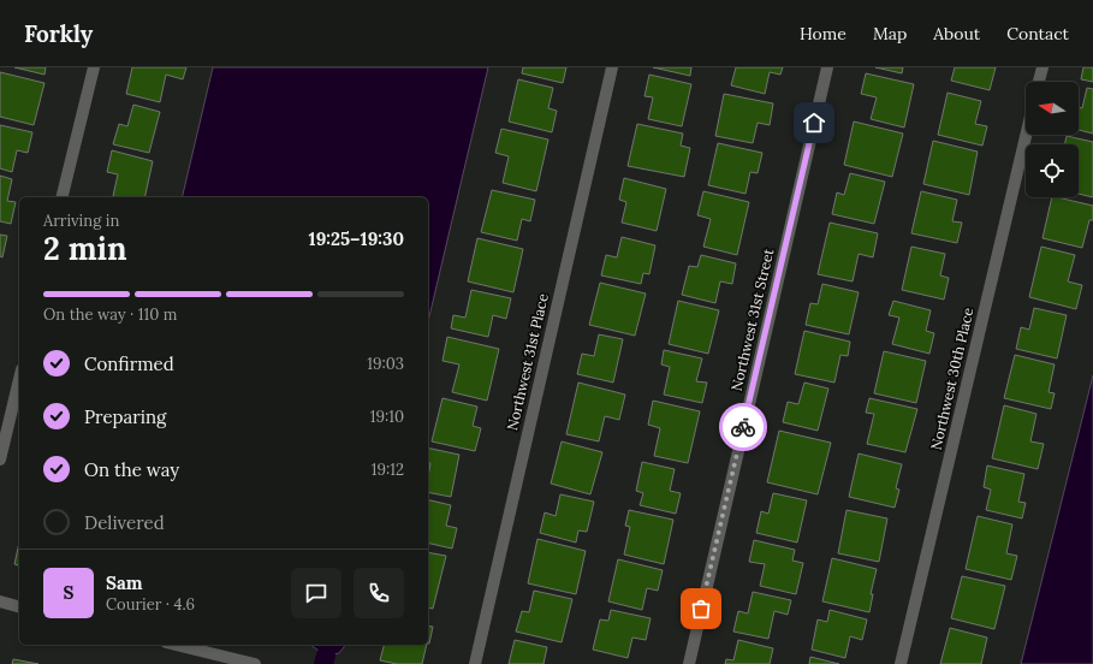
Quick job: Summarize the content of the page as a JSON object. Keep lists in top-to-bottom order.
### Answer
{
  "streets": {
    "street": ["Northwest 31st Street", "Northwest 31st Place", "Northwest 30th Place"]
  },
  "north": "left",
  "page": {
    "header": "Forkly",
    "nav": [
      "Home",
      "Map",
      "About",
      "Contact"
    ],
    "heading": ["2 min", "Arriving in", "19:25–19:30"],
    "panel": ["Sam", "Courier · 4.6"],
    "bar": "On the way · 110 m",
    "list": [
      ["Confirmed", "19:03"],
      ["Preparing", "19:10"],
      ["On the way", "19:12"],
      "Delivered"
    ],
    "round": "S"
  }
}
